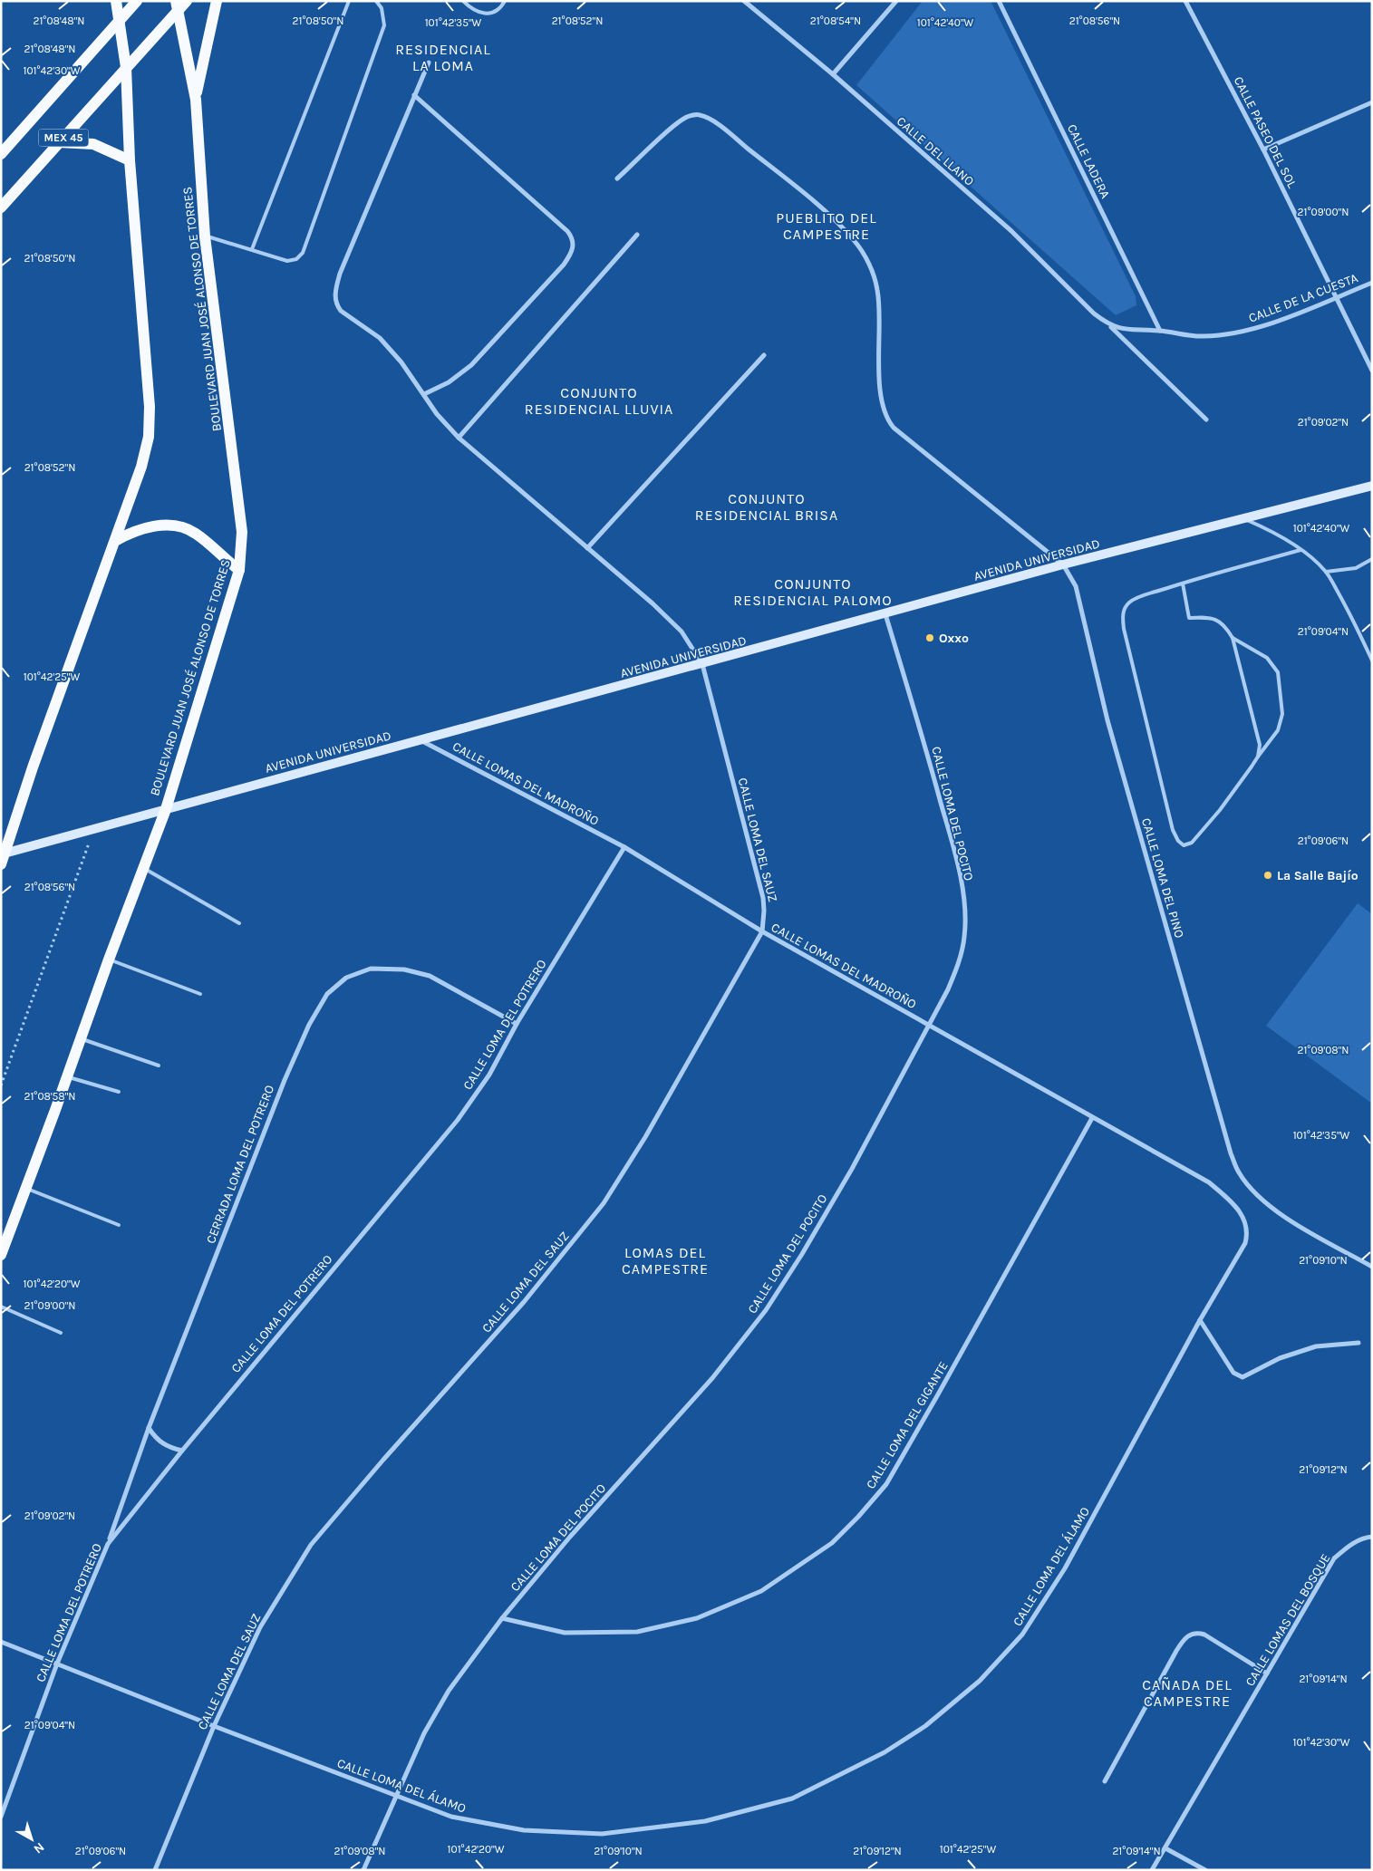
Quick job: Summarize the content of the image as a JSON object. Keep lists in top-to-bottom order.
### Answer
{
  "streets": {
    "main road": ["MEX 45", "BOULEVARD JUAN JOSÉ ALONSO DE TORRES"],
    "street": [
      "CALLE PASEO DEL SOL",
      "CALLE DEL LLANO",
      "CALLE LADERA",
      "CALLE DE LA CUESTA",
      "AVENIDA UNIVERSIDAD",
      "CALLE LOMAS DEL MADROÑO",
      "CALLE LOMA DEL POCITO",
      "CALLE LOMA DEL SAUZ",
      "CALLE LOMA DEL PINO",
      "CALLE LOMA DEL POTRERO",
      "CERRADA LOMA DEL POTRERO",
      "CALLE LOMA DEL GIGANTE",
      "CALLE LOMA DEL ÁLAMO",
      "CALLE LOMAS DEL BOSQUE"
    ]
  },
  "crossings": [
    ["CALLE PASEO DEL SOL", "CALLE DE LA CUESTA"],
    ["MEX 45", "BOULEVARD JUAN JOSÉ ALONSO DE TORRES"],
    ["CALLE DEL LLANO", "CALLE LADERA"],
    ["CALLE DEL LLANO", "CALLE DE LA CUESTA"],
    ["CALLE LADERA", "CALLE DE LA CUESTA"],
    ["BOULEVARD JUAN JOSÉ ALONSO DE TORRES", "AVENIDA UNIVERSIDAD"],
    ["AVENIDA UNIVERSIDAD", "CALLE LOMAS DEL MADROÑO"],
    ["AVENIDA UNIVERSIDAD", "CALLE LOMA DEL POCITO"],
    ["AVENIDA UNIVERSIDAD", "CALLE LOMA DEL SAUZ"],
    ["AVENIDA UNIVERSIDAD", "CALLE LOMA DEL PINO"],
    ["CALLE LOMAS DEL MADROÑO", "CALLE LOMA DEL POCITO"],
    ["CALLE LOMAS DEL MADROÑO", "CALLE LOMA DEL SAUZ"],
    ["CALLE LOMAS DEL MADROÑO", "CALLE LOMA DEL POTRERO"],
    ["CALLE LOMAS DEL MADROÑO", "CALLE LOMA DEL GIGANTE"],
    ["CALLE LOMAS DEL MADROÑO", "CALLE LOMA DEL ÁLAMO"],
    ["CALLE LOMA DEL POCITO", "CALLE LOMA DEL GIGANTE"],
    ["CALLE LOMA DEL POCITO", "CALLE LOMA DEL ÁLAMO"],
    ["CALLE LOMA DEL SAUZ", "CALLE LOMA DEL ÁLAMO"],
    ["CALLE LOMA DEL POTRERO", "CERRADA LOMA DEL POTRERO"],
    ["CALLE LOMA DEL POTRERO", "CALLE LOMA DEL ÁLAMO"]
  ],
  "districts": [
    "RESIDENCIAL LA LOMA",
    "PUEBLITO DEL CAMPESTRE",
    "CONJUNTO RESIDENCIAL LLUVIA",
    "CONJUNTO RESIDENCIAL BRISA",
    "CONJUNTO RESIDENCIAL PALOMO",
    "LOMAS DEL CAMPESTRE",
    "CAÑADA DEL CAMPESTRE"
  ],
  "places": ["Oxxo", "La Salle Bajío"],
  "north": "bottom right",
  "coordinates": [
    "21°08'48\"N",
    "21°08'50\"N",
    "21°08'52\"N",
    "21°08'54\"N",
    "21°08'56\"N",
    "101°42'35\"W",
    "101°42'40\"W",
    "101°42'30\"W",
    "21°09'00\"N",
    "21°09'02\"N",
    "21°09'04\"N",
    "101°42'25\"W",
    "21°09'06\"N",
    "21°09'08\"N",
    "21°08'58\"N",
    "21°09'10\"N",
    "101°42'20\"W",
    "21°09'12\"N",
    "21°09'14\"N"
  ]
}
